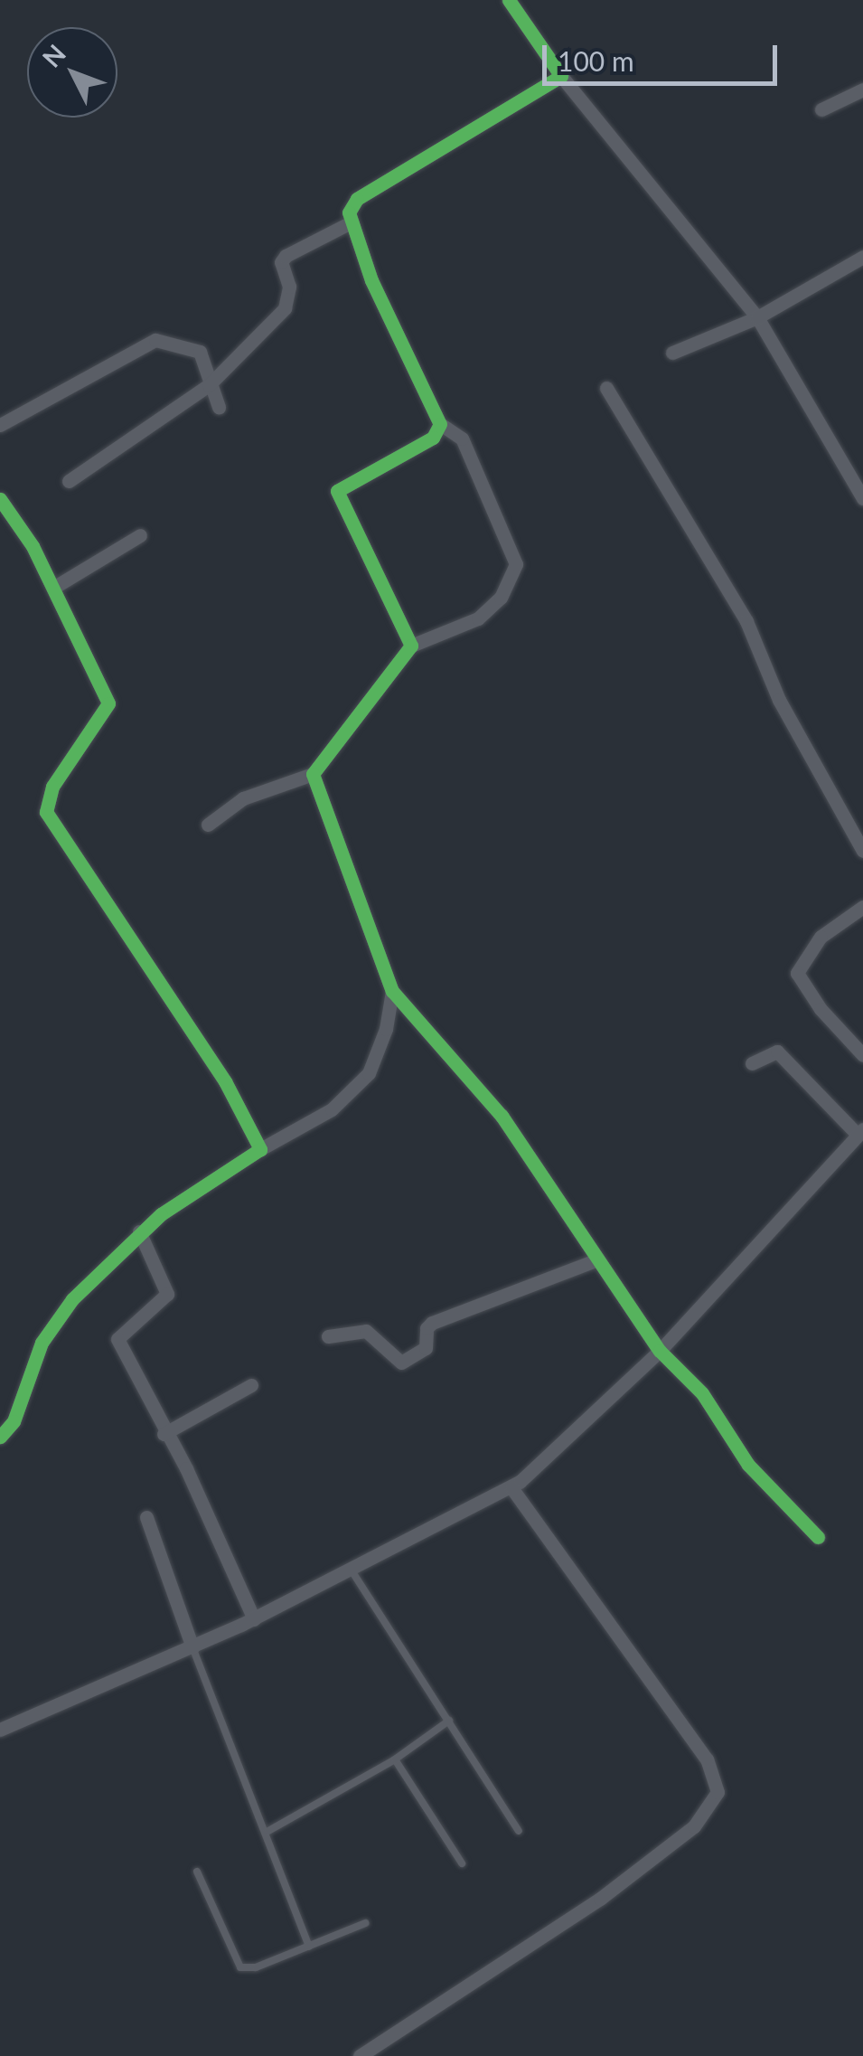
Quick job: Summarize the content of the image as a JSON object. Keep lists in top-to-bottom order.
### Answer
{
  "scale_bar": "100 m",
  "north": "top left"
}
